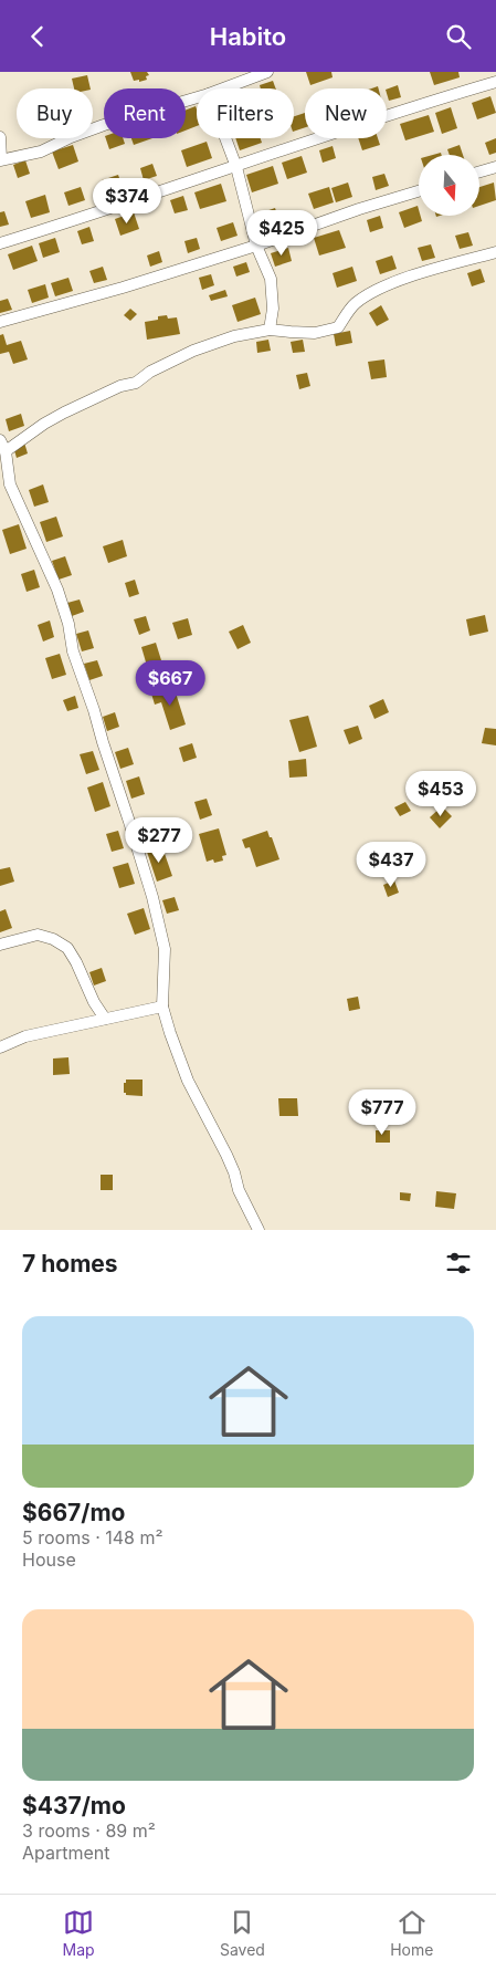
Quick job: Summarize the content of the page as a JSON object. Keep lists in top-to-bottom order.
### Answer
{
  "north": "bottom",
  "page": {
    "header": "Habito",
    "chip": [
      "Buy",
      "Rent",
      "Filters",
      "New"
    ],
    "price": [
      "$374",
      "$425",
      "$667",
      "$453",
      "$277",
      "$437",
      "$777"
    ],
    "heading": "7 homes",
    "list": [
      {
        "name": "$667/mo",
        "note": "5 rooms · 148 m² · House"
      },
      {
        "name": "$437/mo",
        "note": "3 rooms · 89 m² · Apartment"
      }
    ],
    "tabs": ["Map", "Saved", "Home"]
  }
}
